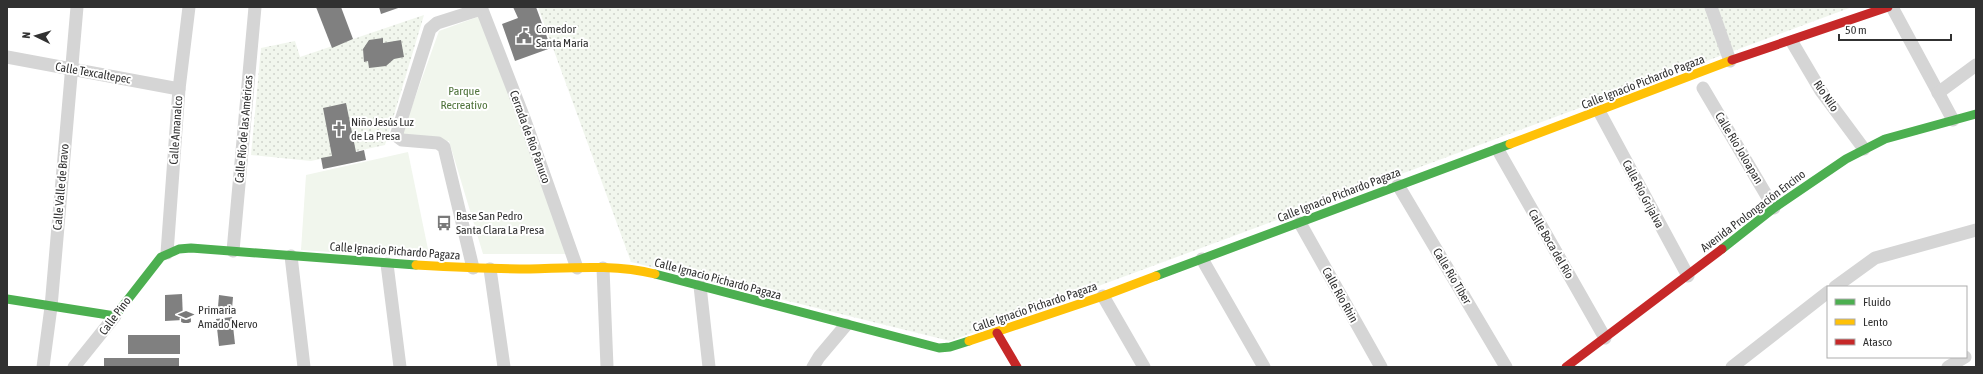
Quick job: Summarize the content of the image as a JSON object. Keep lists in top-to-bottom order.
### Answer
{
  "streets": {
    "street": [
      "Calle Texcaltepec",
      "Calle Ignacio Pichardo Pagaza",
      "Río Nilo",
      "Calle Río de las Américas",
      "Calle Amanalco",
      "Cerrada de Río Pánuco",
      "Calle Río Joloapan",
      "Calle Valle de Bravo",
      "Calle Río Grijalva",
      "Avenida Prolongación Encino",
      "Calle Boca del Río",
      "Calle Río Tiber",
      "Calle Río Rhin",
      "Calle Pino"
    ]
  },
  "crossings": [
    ["Calle Texcaltepec", "Calle Amanalco"],
    ["Calle Texcaltepec", "Calle Valle de Bravo"],
    ["Calle Ignacio Pichardo Pagaza", "Río Nilo"],
    ["Calle Ignacio Pichardo Pagaza", "Calle Río de las Américas"],
    ["Calle Ignacio Pichardo Pagaza", "Calle Amanalco"],
    ["Calle Ignacio Pichardo Pagaza", "Cerrada de Río Pánuco"],
    ["Calle Ignacio Pichardo Pagaza", "Calle Río Grijalva"],
    ["Calle Ignacio Pichardo Pagaza", "Calle Boca del Río"],
    ["Calle Ignacio Pichardo Pagaza", "Calle Río Tiber"],
    ["Calle Ignacio Pichardo Pagaza", "Calle Río Rhin"],
    ["Calle Ignacio Pichardo Pagaza", "Calle Pino"],
    ["Río Nilo", "Avenida Prolongación Encino"],
    ["Calle Río Joloapan", "Avenida Prolongación Encino"],
    ["Calle Río Grijalva", "Avenida Prolongación Encino"],
    ["Avenida Prolongación Encino", "Calle Boca del Río"]
  ],
  "parks": ["Parque Recreativo"],
  "places": {
    "public building": ["Comedor Santa María"],
    "church": ["Niño Jesús Luz de La Presa"],
    "bus stop": ["Base San Pedro Santa Clara La Presa"],
    "school or university": ["Primaria Amado Nervo"]
  },
  "legend": ["Fluido", "Lento", "Atasco"],
  "scale_bar": "50 m",
  "north": "left"
}
